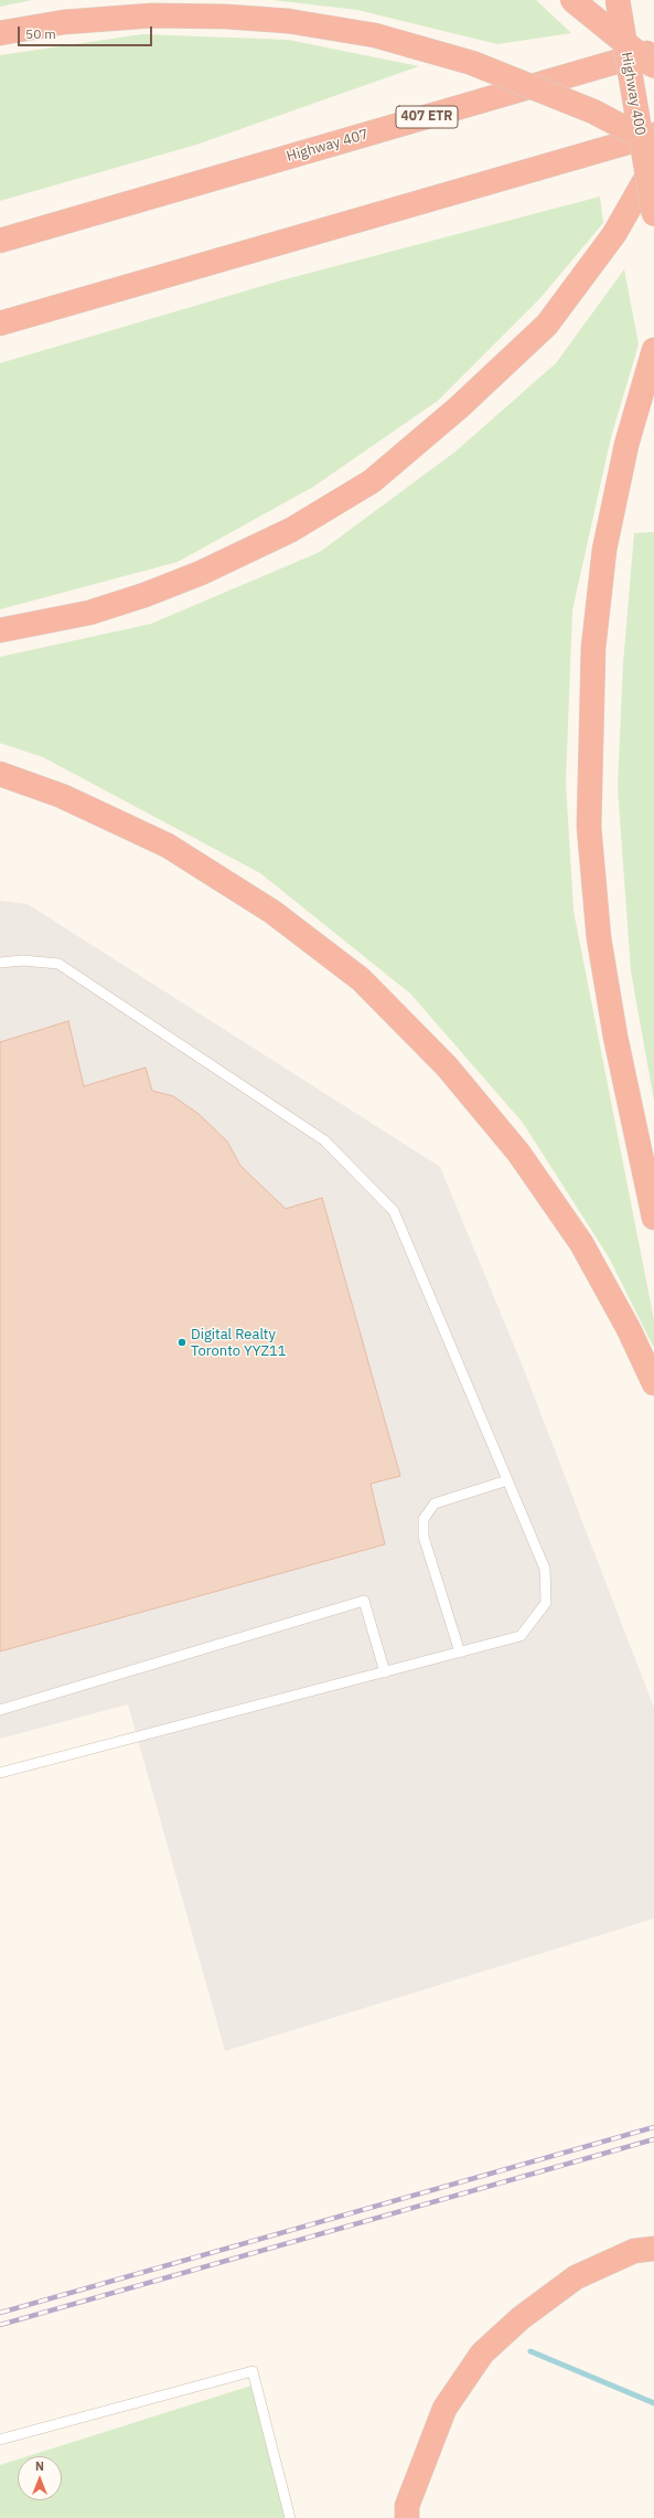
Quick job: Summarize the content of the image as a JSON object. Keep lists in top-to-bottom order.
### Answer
{
  "streets": {
    "highway": ["Highway 400", "407 ETR", "Highway 407"]
  },
  "places": ["Digital Realty Toronto YYZ11"],
  "scale_bar": "50 m",
  "north": "top"
}
